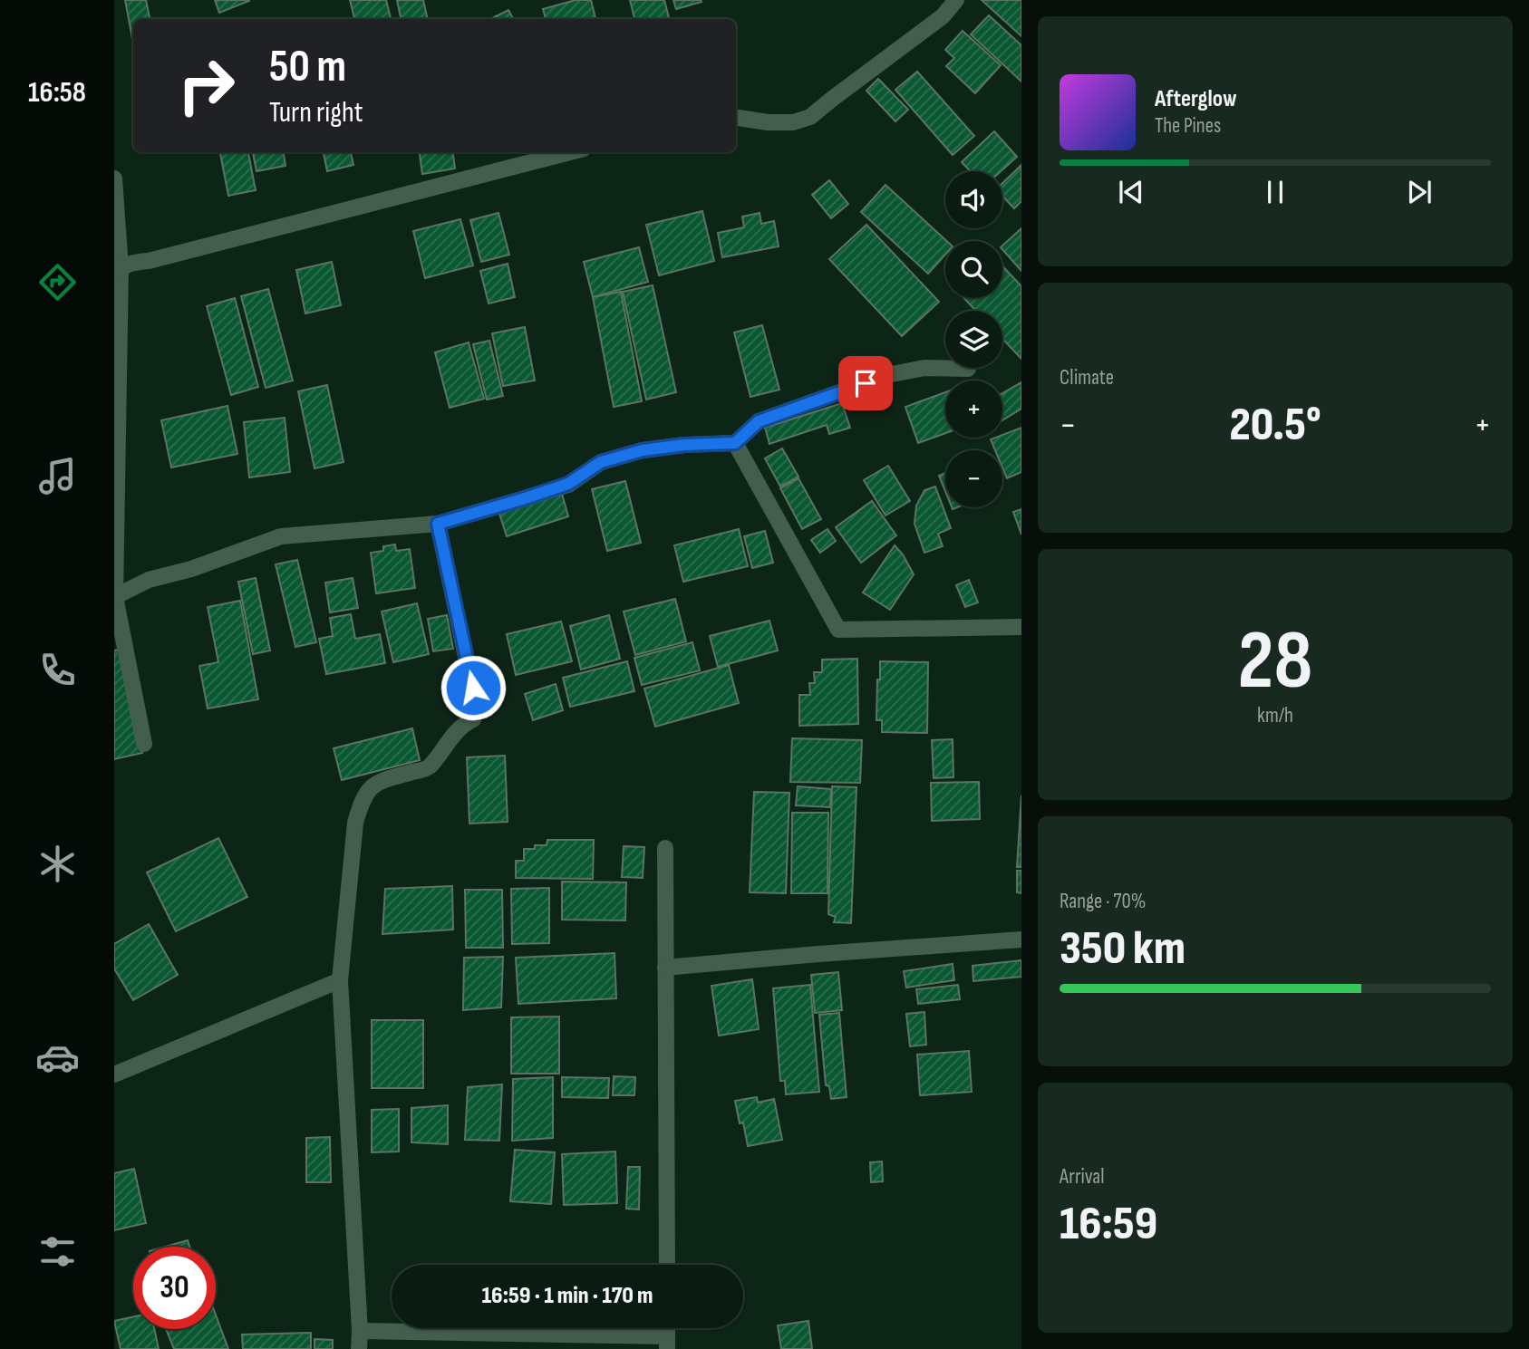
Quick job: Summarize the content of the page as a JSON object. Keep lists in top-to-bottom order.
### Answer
{
  "page": {
    "tabs": "16:58",
    "turn": ["50 m", "Turn right"],
    "song": ["Afterglow", "The Pines"],
    "map_buttons": ["+", "−"],
    "tile": [
      "Climate",
      ["28", "km/h"],
      ["Range · 70%", "350 km"],
      ["Arrival", "16:59"]
    ],
    "heat": ["−", "20.5°", "+"],
    "limit": "30",
    "trip": "16:59 · 1 min · 170 m"
  }
}
